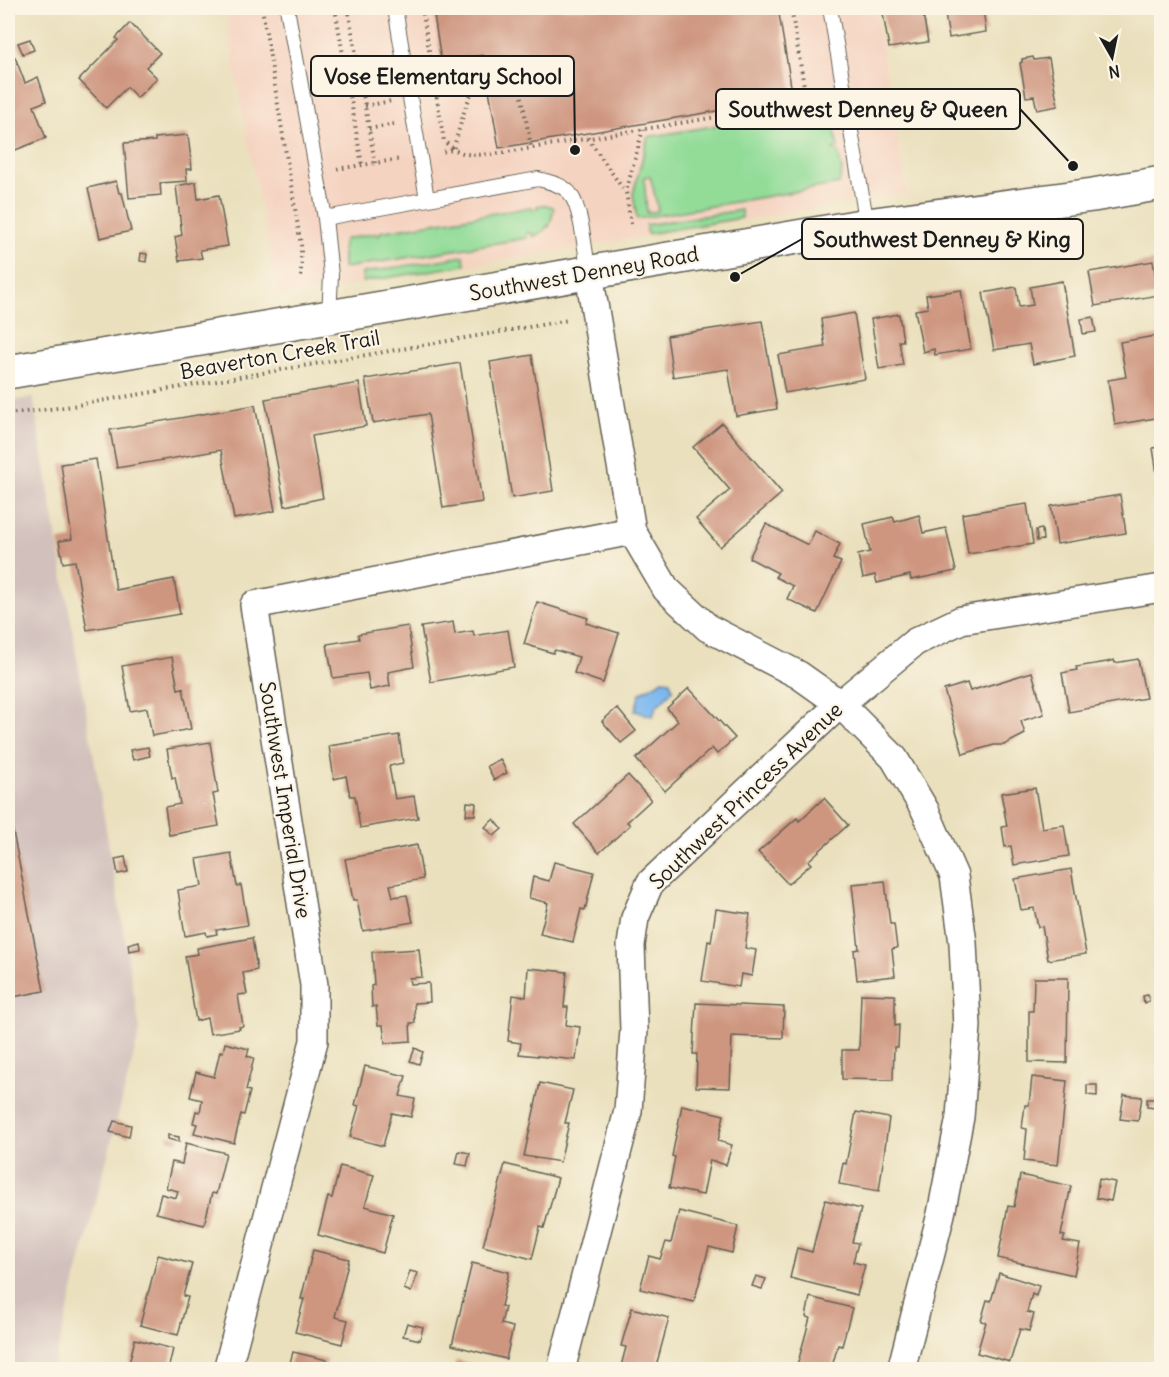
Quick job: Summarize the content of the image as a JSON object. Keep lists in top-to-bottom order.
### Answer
{
  "streets": {
    "street": ["Southwest Denney Road", "Southwest Princess Avenue", "Southwest Imperial Drive"],
    "path": ["Beaverton Creek Trail"]
  },
  "places": ["Vose Elementary School", "Southwest Denney & Queen", "Southwest Denney & King"],
  "north": "bottom"
}
